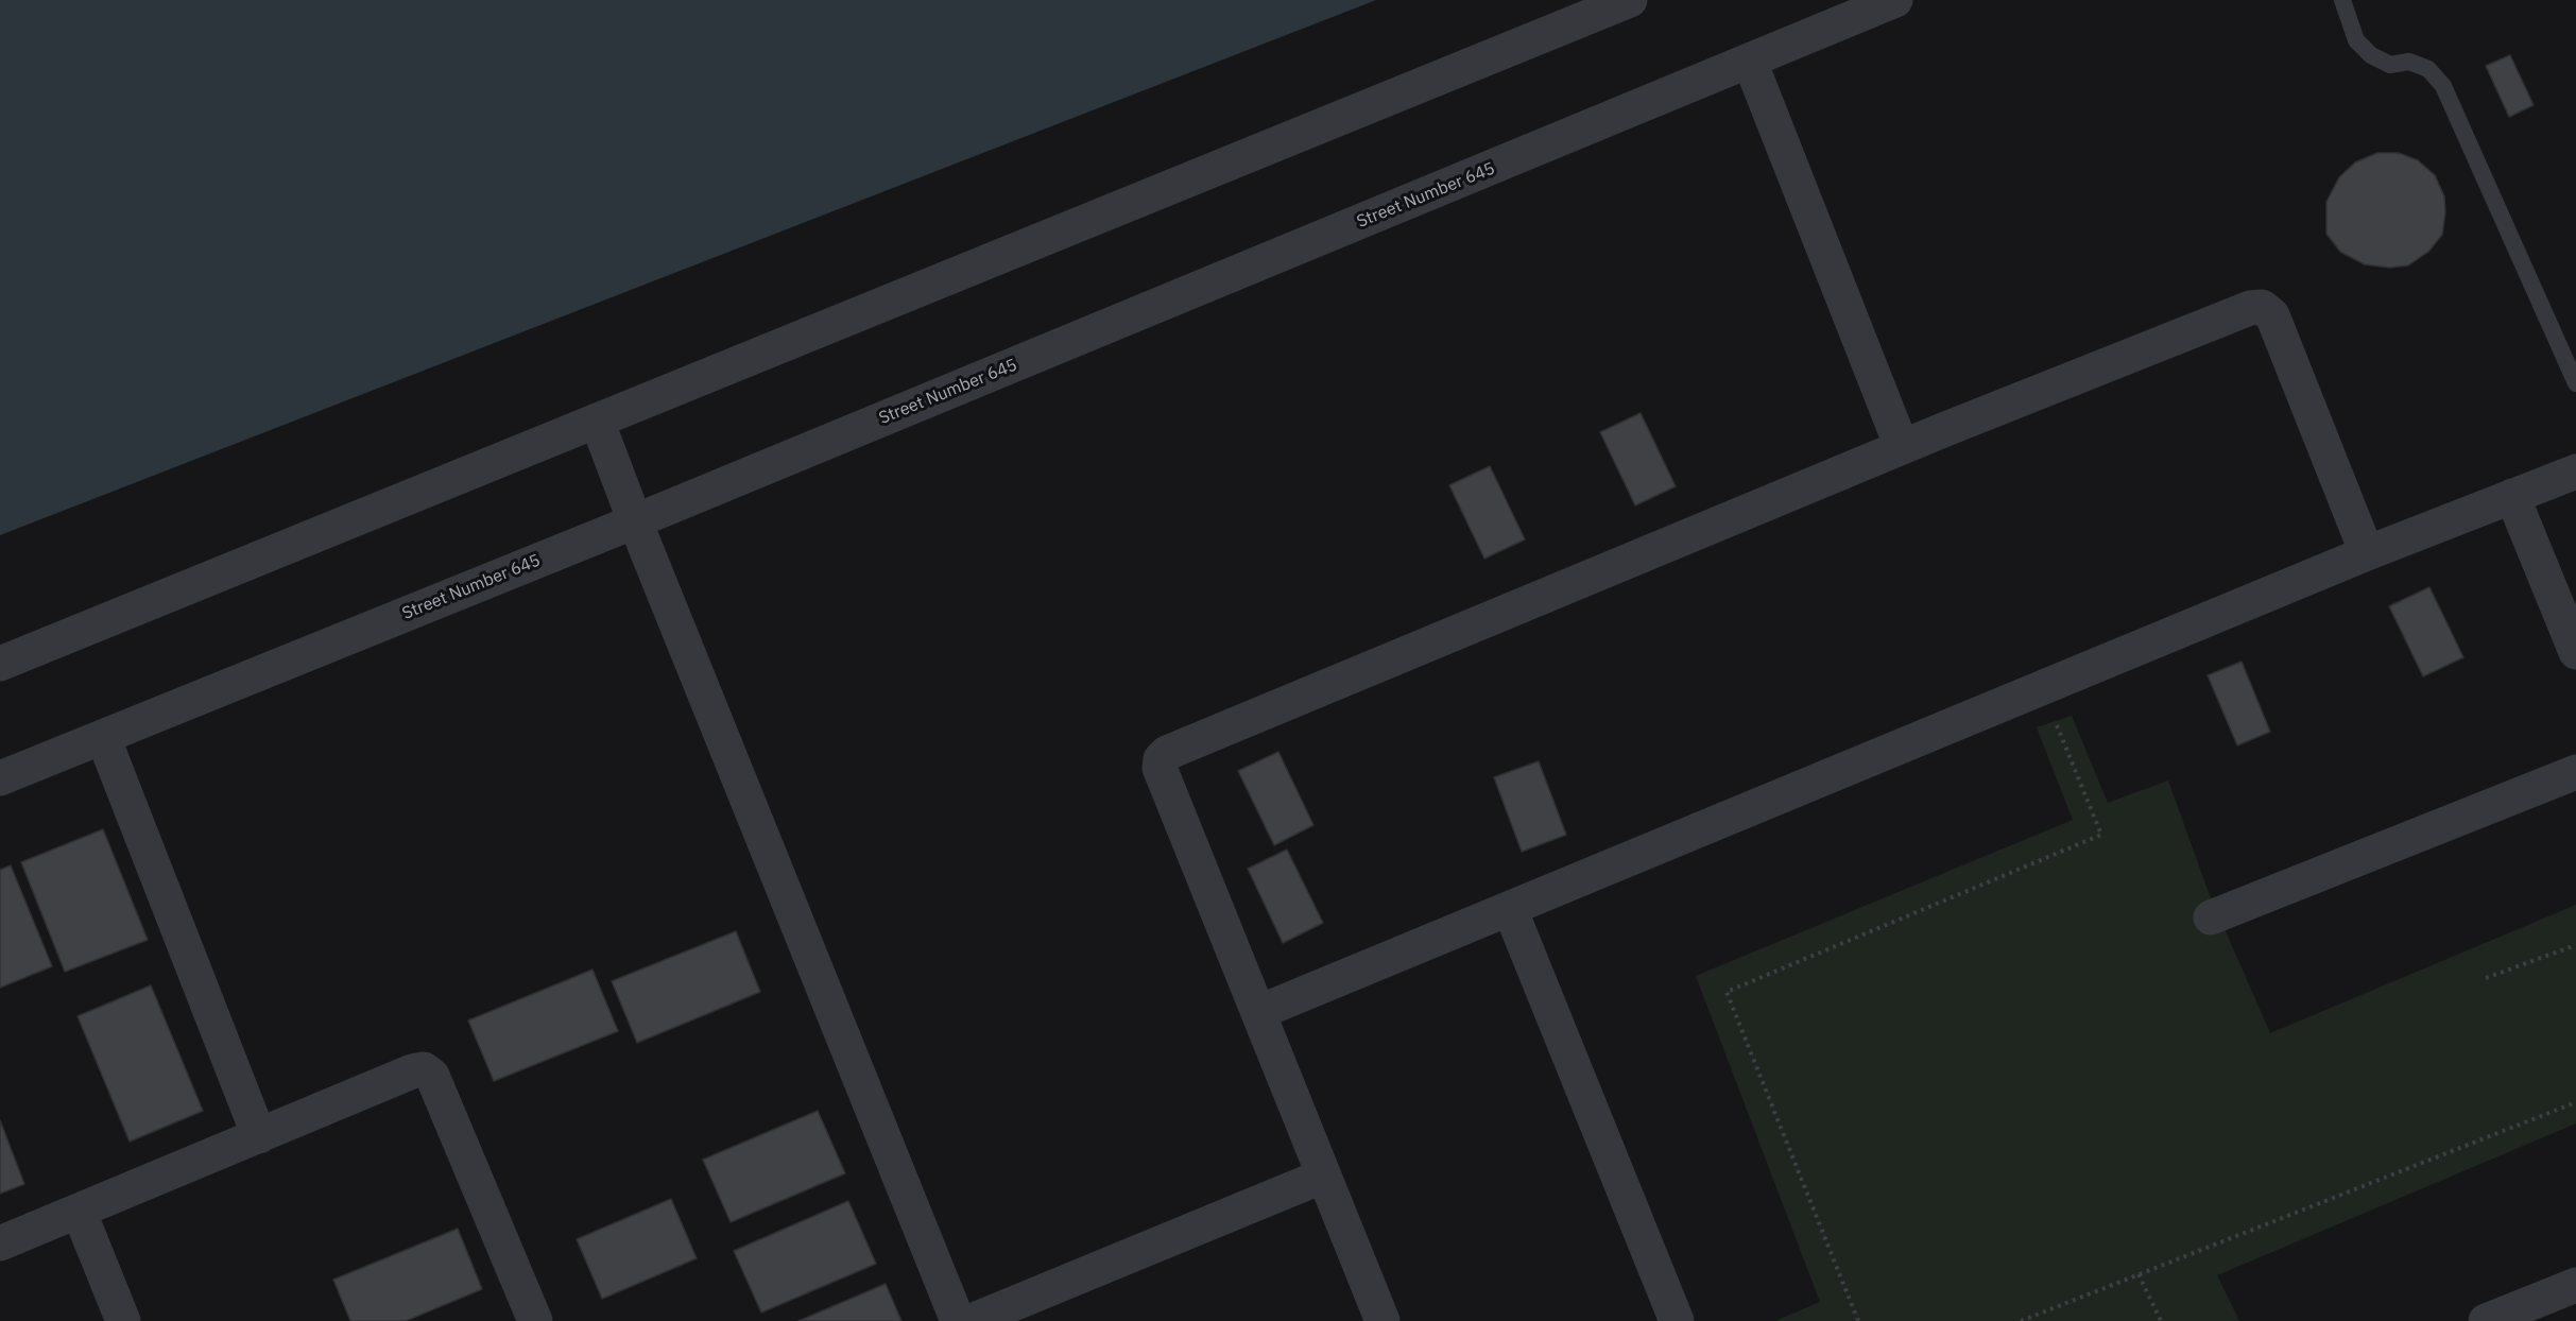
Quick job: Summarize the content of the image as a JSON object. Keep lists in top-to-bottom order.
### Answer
{
  "streets": {
    "street": ["Street Number 645"]
  }
}
